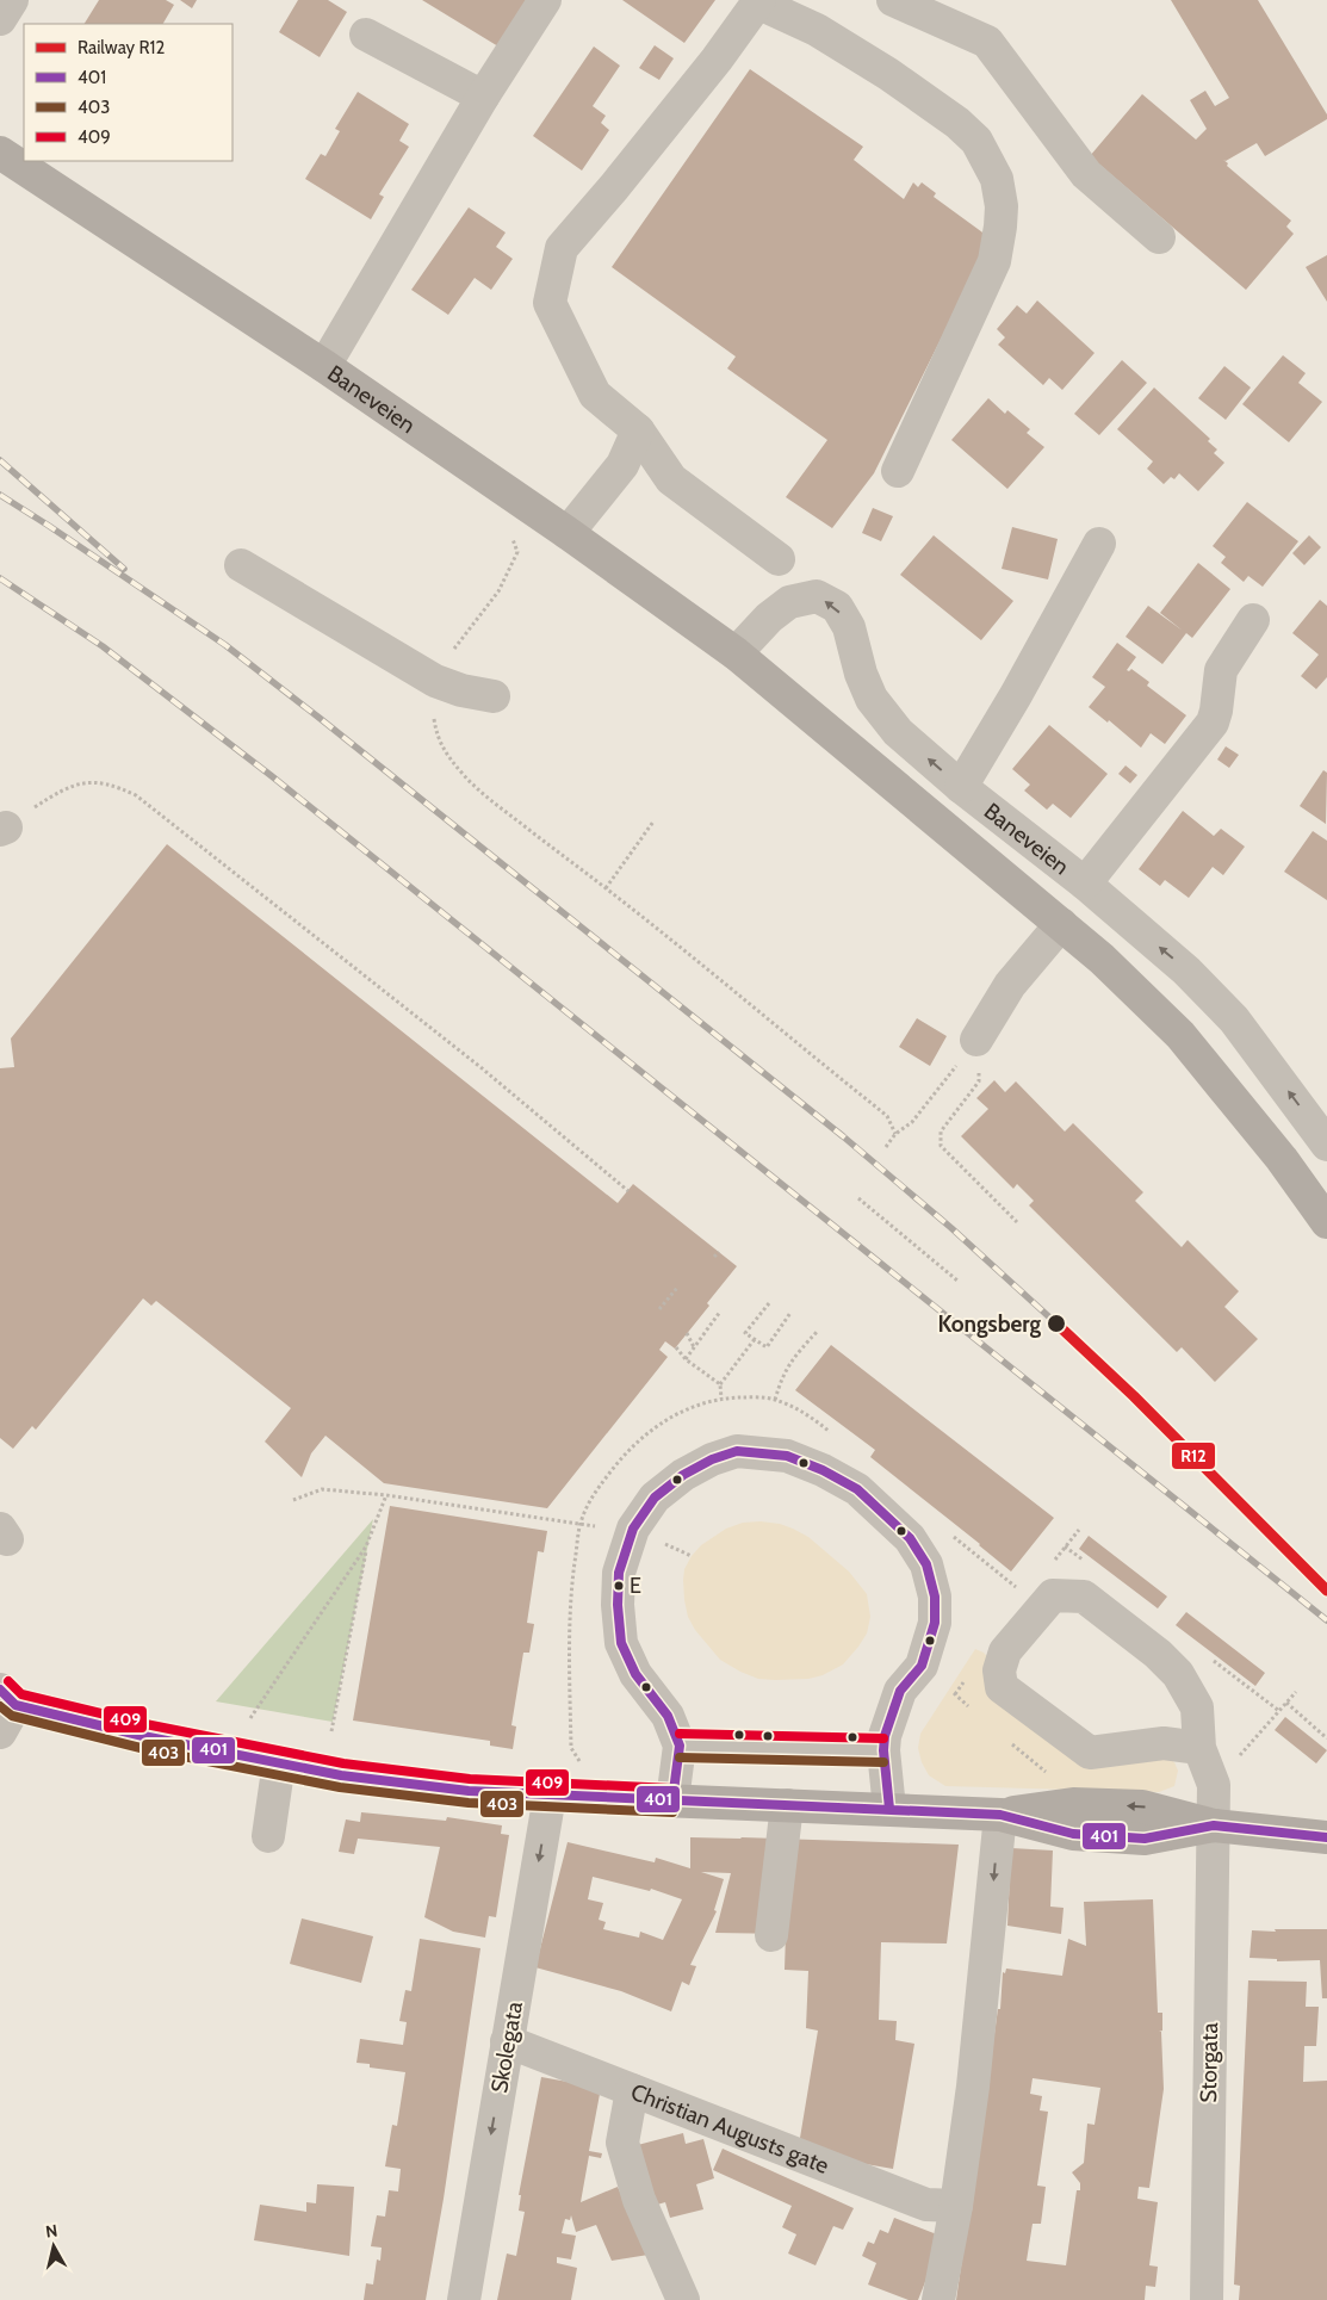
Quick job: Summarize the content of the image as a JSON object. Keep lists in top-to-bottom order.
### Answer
{
  "streets": {
    "main road": ["Baneveien"],
    "street": ["Skolegata", "Storgata", "Christian Augusts gate"]
  },
  "crossings": [
    ["Skolegata", "Christian Augusts gate"]
  ],
  "places": ["Kongsberg", "E"],
  "lines": [
    "rail line R12",
    "transit line 401",
    "transit line 409",
    "transit line 403"
  ],
  "legend": [
    "Railway R12",
    "401",
    "403",
    "409"
  ],
  "north": "top"
}
